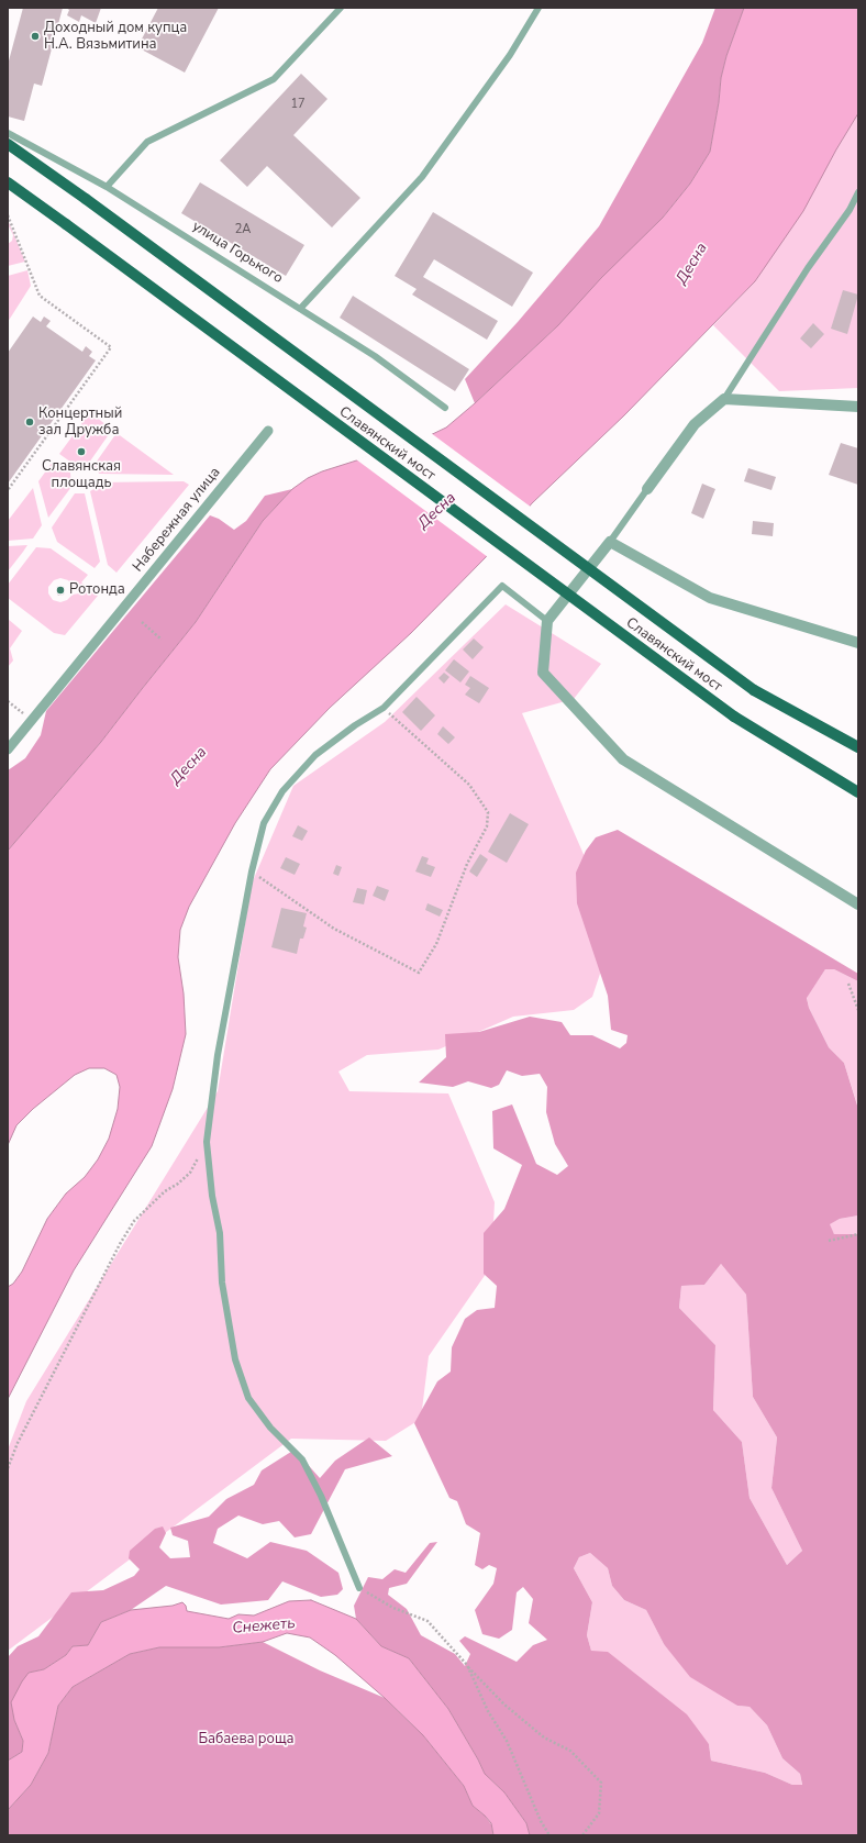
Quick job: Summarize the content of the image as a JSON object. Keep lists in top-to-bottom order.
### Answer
{
  "streets": {
    "main road": ["Славянский мост"],
    "street": ["Набережная улица"],
    "lane": ["улица Горького"]
  },
  "water": ["Десна", "Снежеть"],
  "parks": ["Бабаева роща"],
  "places": [
    "Доходный дом купца Н.А. Вязьмитина",
    "Концертный зал Дружба",
    "Славянская площадь",
    "Ротонда"
  ],
  "house_numbers": ["17", "2А"]
}
